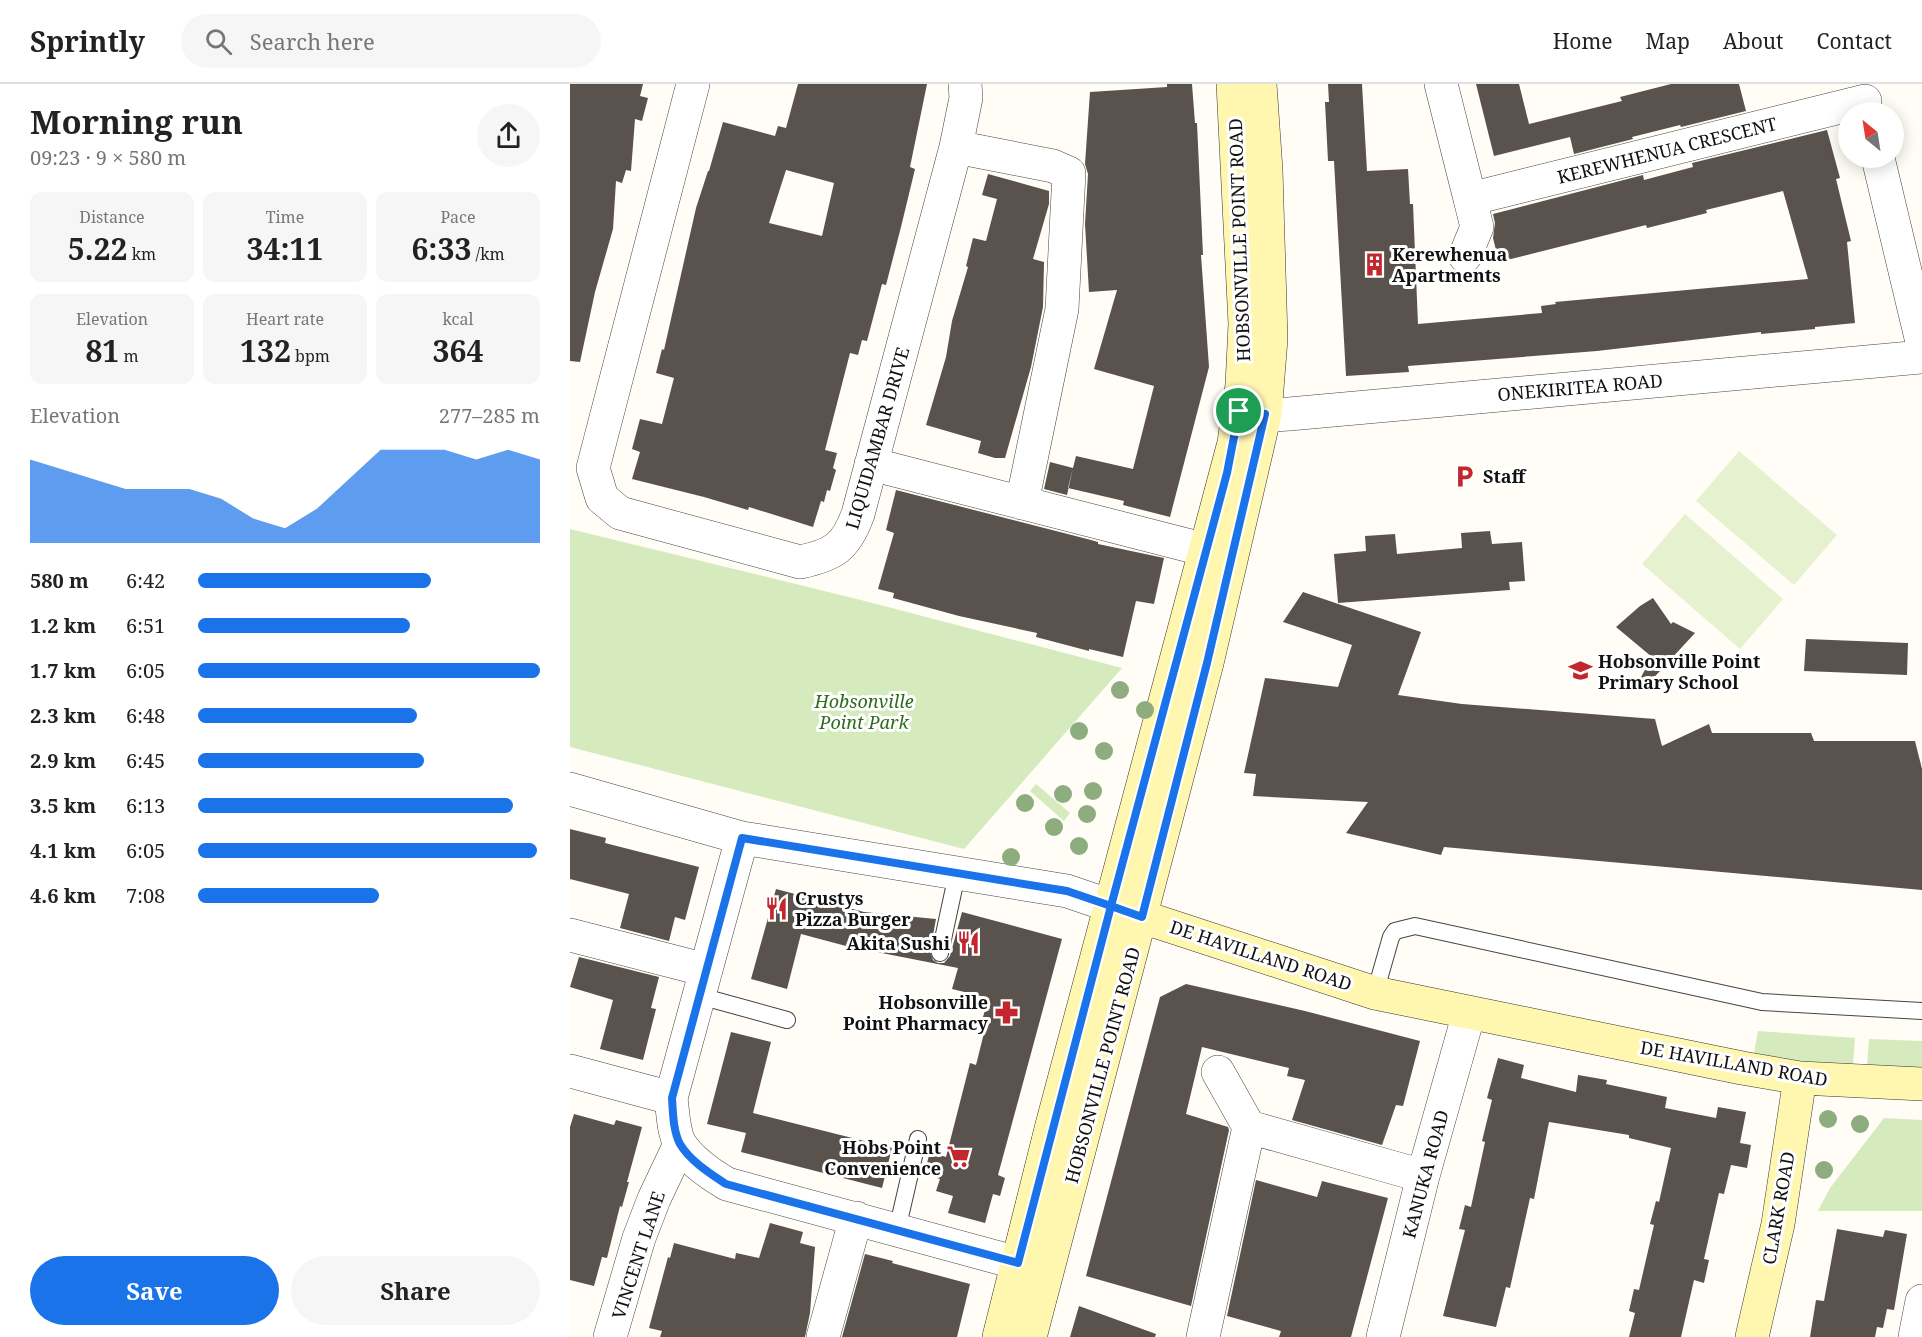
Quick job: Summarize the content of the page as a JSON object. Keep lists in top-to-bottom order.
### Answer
{
  "streets": {
    "street": [
      "KEREWHENUA CRESCENT",
      "HOBSONVILLE POINT ROAD",
      "ONEKIRITEA ROAD",
      "LIQUIDAMBAR DRIVE",
      "DE HAVILLAND ROAD",
      "KANUKA ROAD",
      "CLARK ROAD",
      "VINCENT LANE"
    ]
  },
  "crossings": [
    ["HOBSONVILLE POINT ROAD", "ONEKIRITEA ROAD"],
    ["HOBSONVILLE POINT ROAD", "DE HAVILLAND ROAD"],
    ["DE HAVILLAND ROAD", "KANUKA ROAD"],
    ["DE HAVILLAND ROAD", "CLARK ROAD"]
  ],
  "parks": ["Hobsonville Point Park"],
  "places": {
    "building": ["Kerewhenua Apartments"],
    "parking": ["Staff"],
    "school or university": ["Hobsonville Point Primary School"],
    "restaurant": ["Crustys Pizza Burger", "Akita Sushi"],
    "pharmacy": ["Hobsonville Point Pharmacy"],
    "supermarket": ["Hobs Point Convenience"]
  },
  "north": "top left",
  "page": {
    "header": "Sprintly",
    "search": "Search here",
    "nav": [
      "Home",
      "Map",
      "About",
      "Contact"
    ],
    "heading": ["Morning run", "09:23 · 9 × 580 m"],
    "stats": [
      ["Distance", "5.22 km"],
      ["Time", "34:11"],
      ["Pace", "6:33 /km"],
      ["Elevation", "81 m"],
      ["Heart rate", "132 bpm"],
      ["kcal", "364"]
    ],
    "chart": ["Elevation", "277–285 m"],
    "list": [
      {
        "name": "580 m",
        "note": "6:42"
      },
      {
        "name": "1.2 km",
        "note": "6:51"
      },
      {
        "name": "1.7 km",
        "note": "6:05"
      },
      {
        "name": "2.3 km",
        "note": "6:48"
      },
      {
        "name": "2.9 km",
        "note": "6:45"
      },
      {
        "name": "3.5 km",
        "note": "6:13"
      },
      {
        "name": "4.1 km",
        "note": "6:05"
      },
      {
        "name": "4.6 km",
        "note": "7:08"
      }
    ],
    "buttons": ["Save", "Share"]
  }
}
